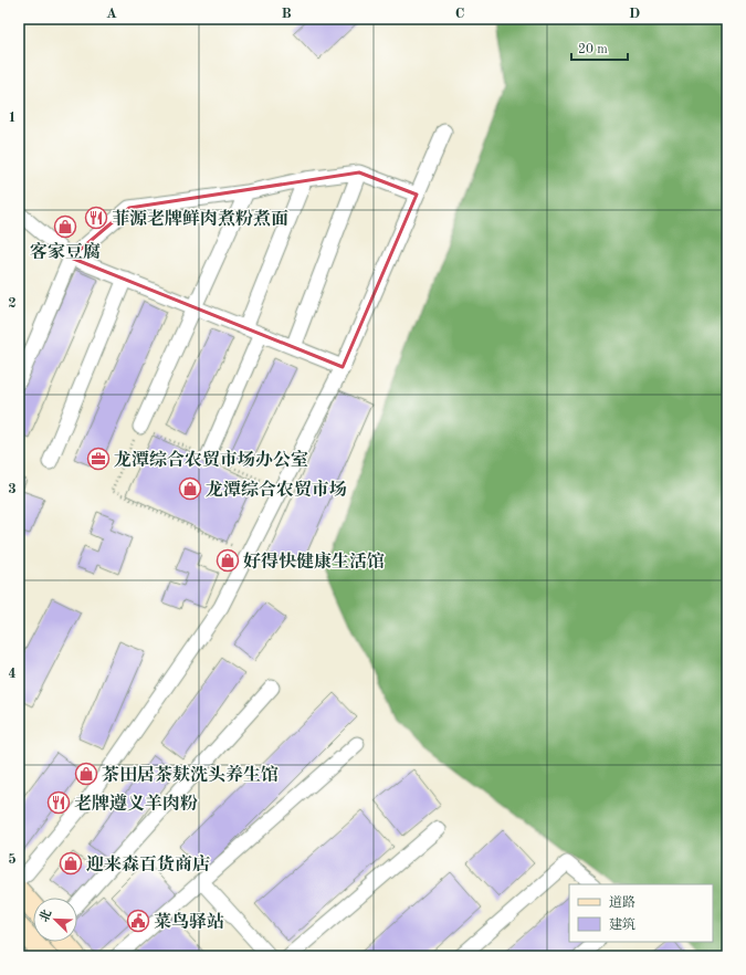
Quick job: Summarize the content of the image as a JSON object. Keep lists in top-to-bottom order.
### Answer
{
  "places": {
    "restaurant": ["菲源老牌鲜肉煮粉煮面", "老牌遵义羊肉粉"],
    "shop": [
      "客家豆腐",
      "龙潭综合农贸市场",
      "好得快健康生活馆",
      "茶田居茶麸洗头养生馆",
      "迎来森百货商店"
    ],
    "office": ["龙潭综合农贸市场办公室"],
    "public building": ["菜鸟驿站"]
  },
  "legend": ["道路", "建筑"],
  "scale_bar": "20 m",
  "north": "top left",
  "grid": {
    "columns": [
      "A",
      "B",
      "C",
      "D"
    ],
    "rows": [
      "1",
      "2",
      "3",
      "4",
      "5"
    ]
  }
}
